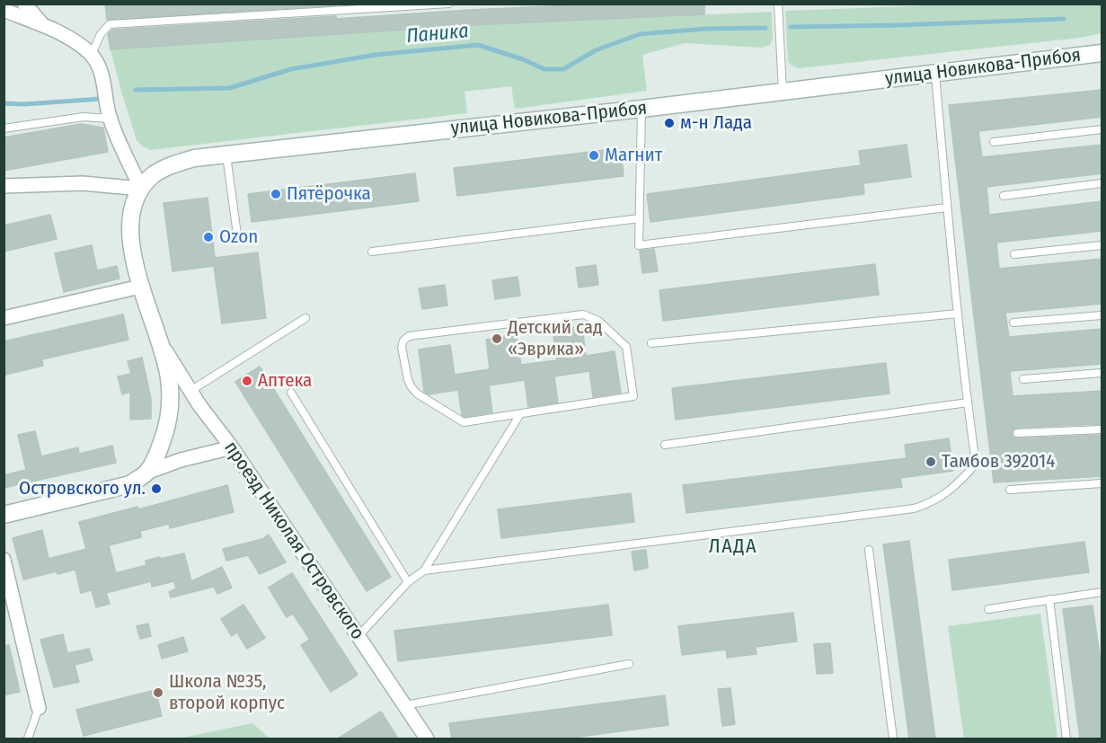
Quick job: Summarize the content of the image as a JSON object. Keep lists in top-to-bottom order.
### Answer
{
  "streets": {
    "street": ["улица Новикова-Прибоя", "проезд Николая Островского"]
  },
  "districts": ["ЛАДА"],
  "water": ["Паника"],
  "places": [
    "м-н Лада",
    "Магнит",
    "Пятёрочка",
    "Ozon",
    "Детский сад «Эврика»",
    "Аптека",
    "Тамбов 392014",
    "Островского ул.",
    "Школа №35, второй корпус"
  ]
}
